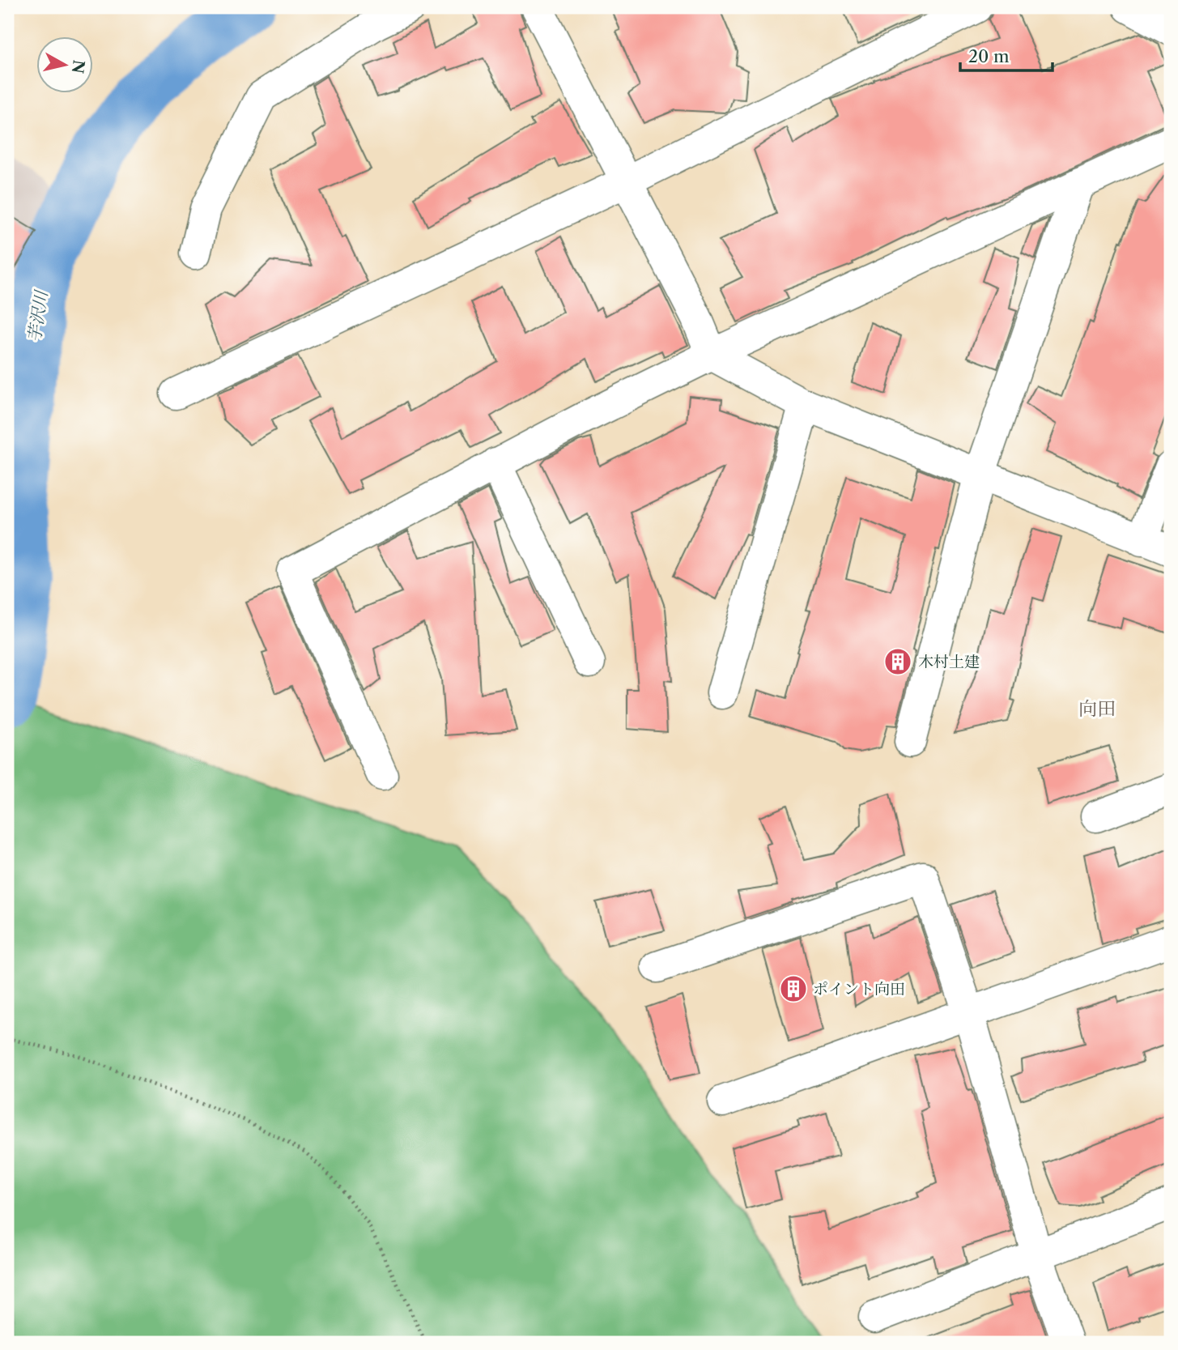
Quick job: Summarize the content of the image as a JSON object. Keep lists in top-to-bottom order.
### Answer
{
  "districts": ["向田"],
  "water": ["芋沢川"],
  "places": {
    "building": ["木村土建", "ポイント向田"]
  },
  "scale_bar": "20 m",
  "north": "right"
}
